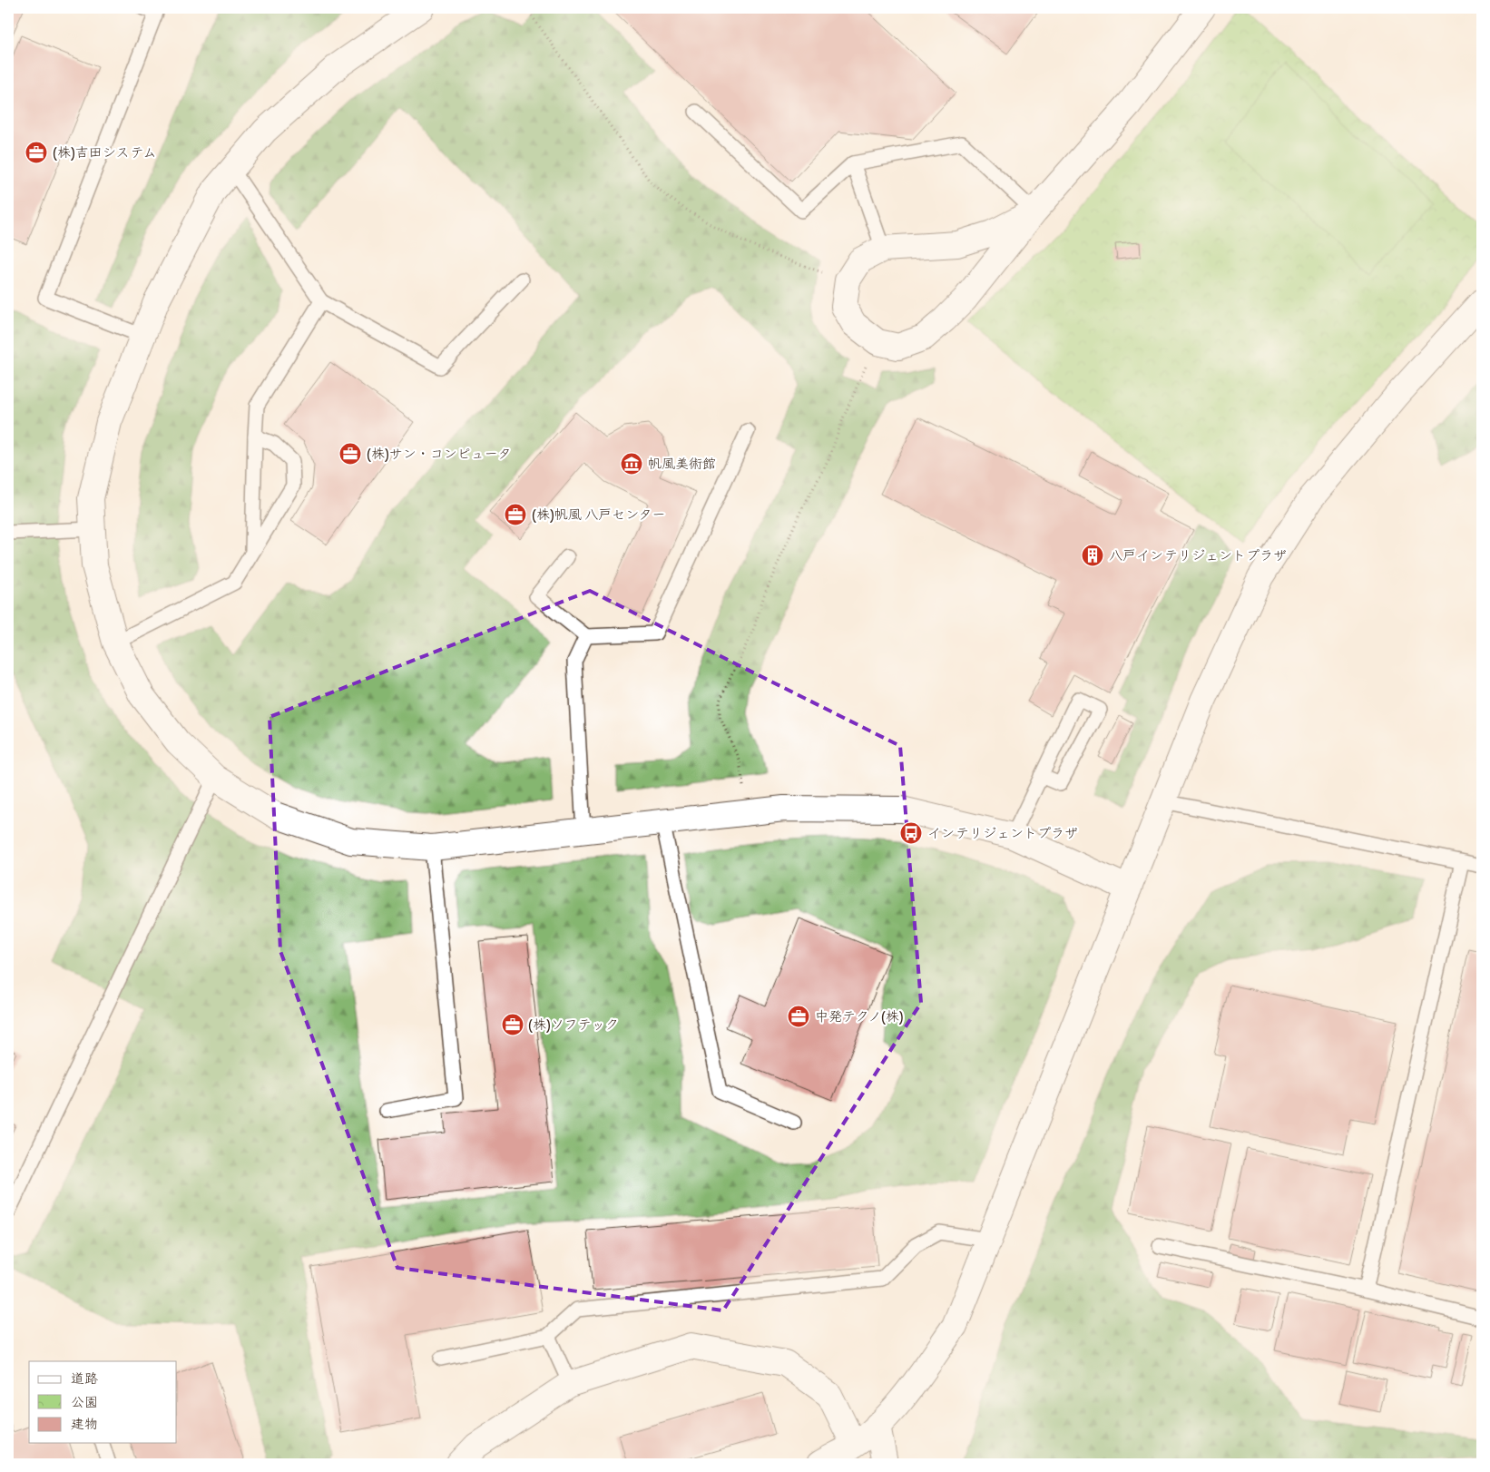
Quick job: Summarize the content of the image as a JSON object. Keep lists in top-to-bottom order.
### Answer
{
  "places": {
    "office": [
      "(株)吉田システム",
      "(株)サン・コンピュータ",
      "(株)帆風 八戸センター",
      "中発テクノ(株)",
      "(株)ソフテック"
    ],
    "museum": ["帆風美術館"],
    "building": ["八戸インテリジェントプラザ"],
    "bus stop": ["インテリジェントプラザ"]
  },
  "legend": ["道路", "公園", "建物"]
}
